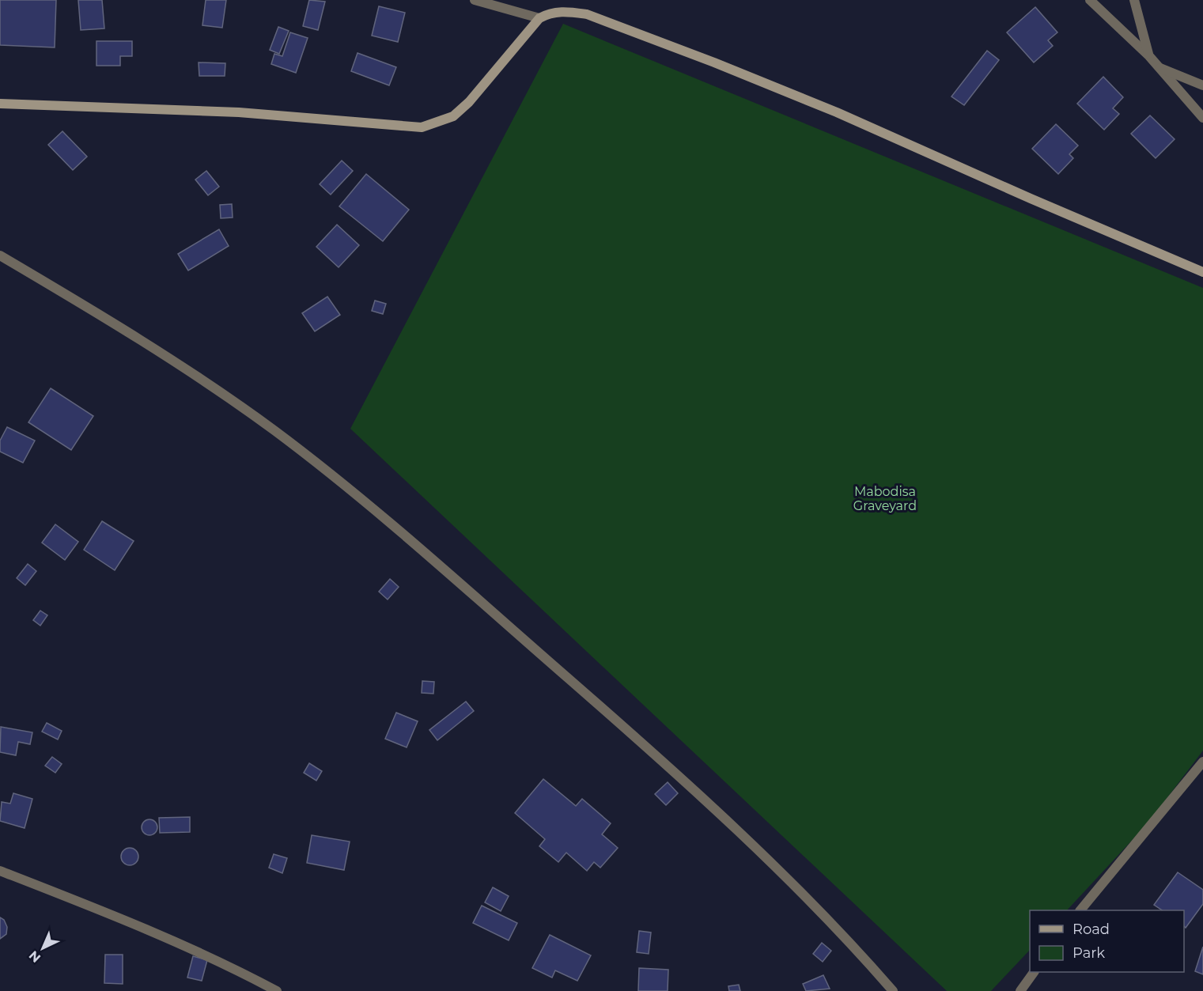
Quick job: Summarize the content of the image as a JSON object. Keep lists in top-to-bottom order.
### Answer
{
  "parks": ["Mabodisa Graveyard"],
  "legend": ["Road", "Park"],
  "north": "bottom left"
}
